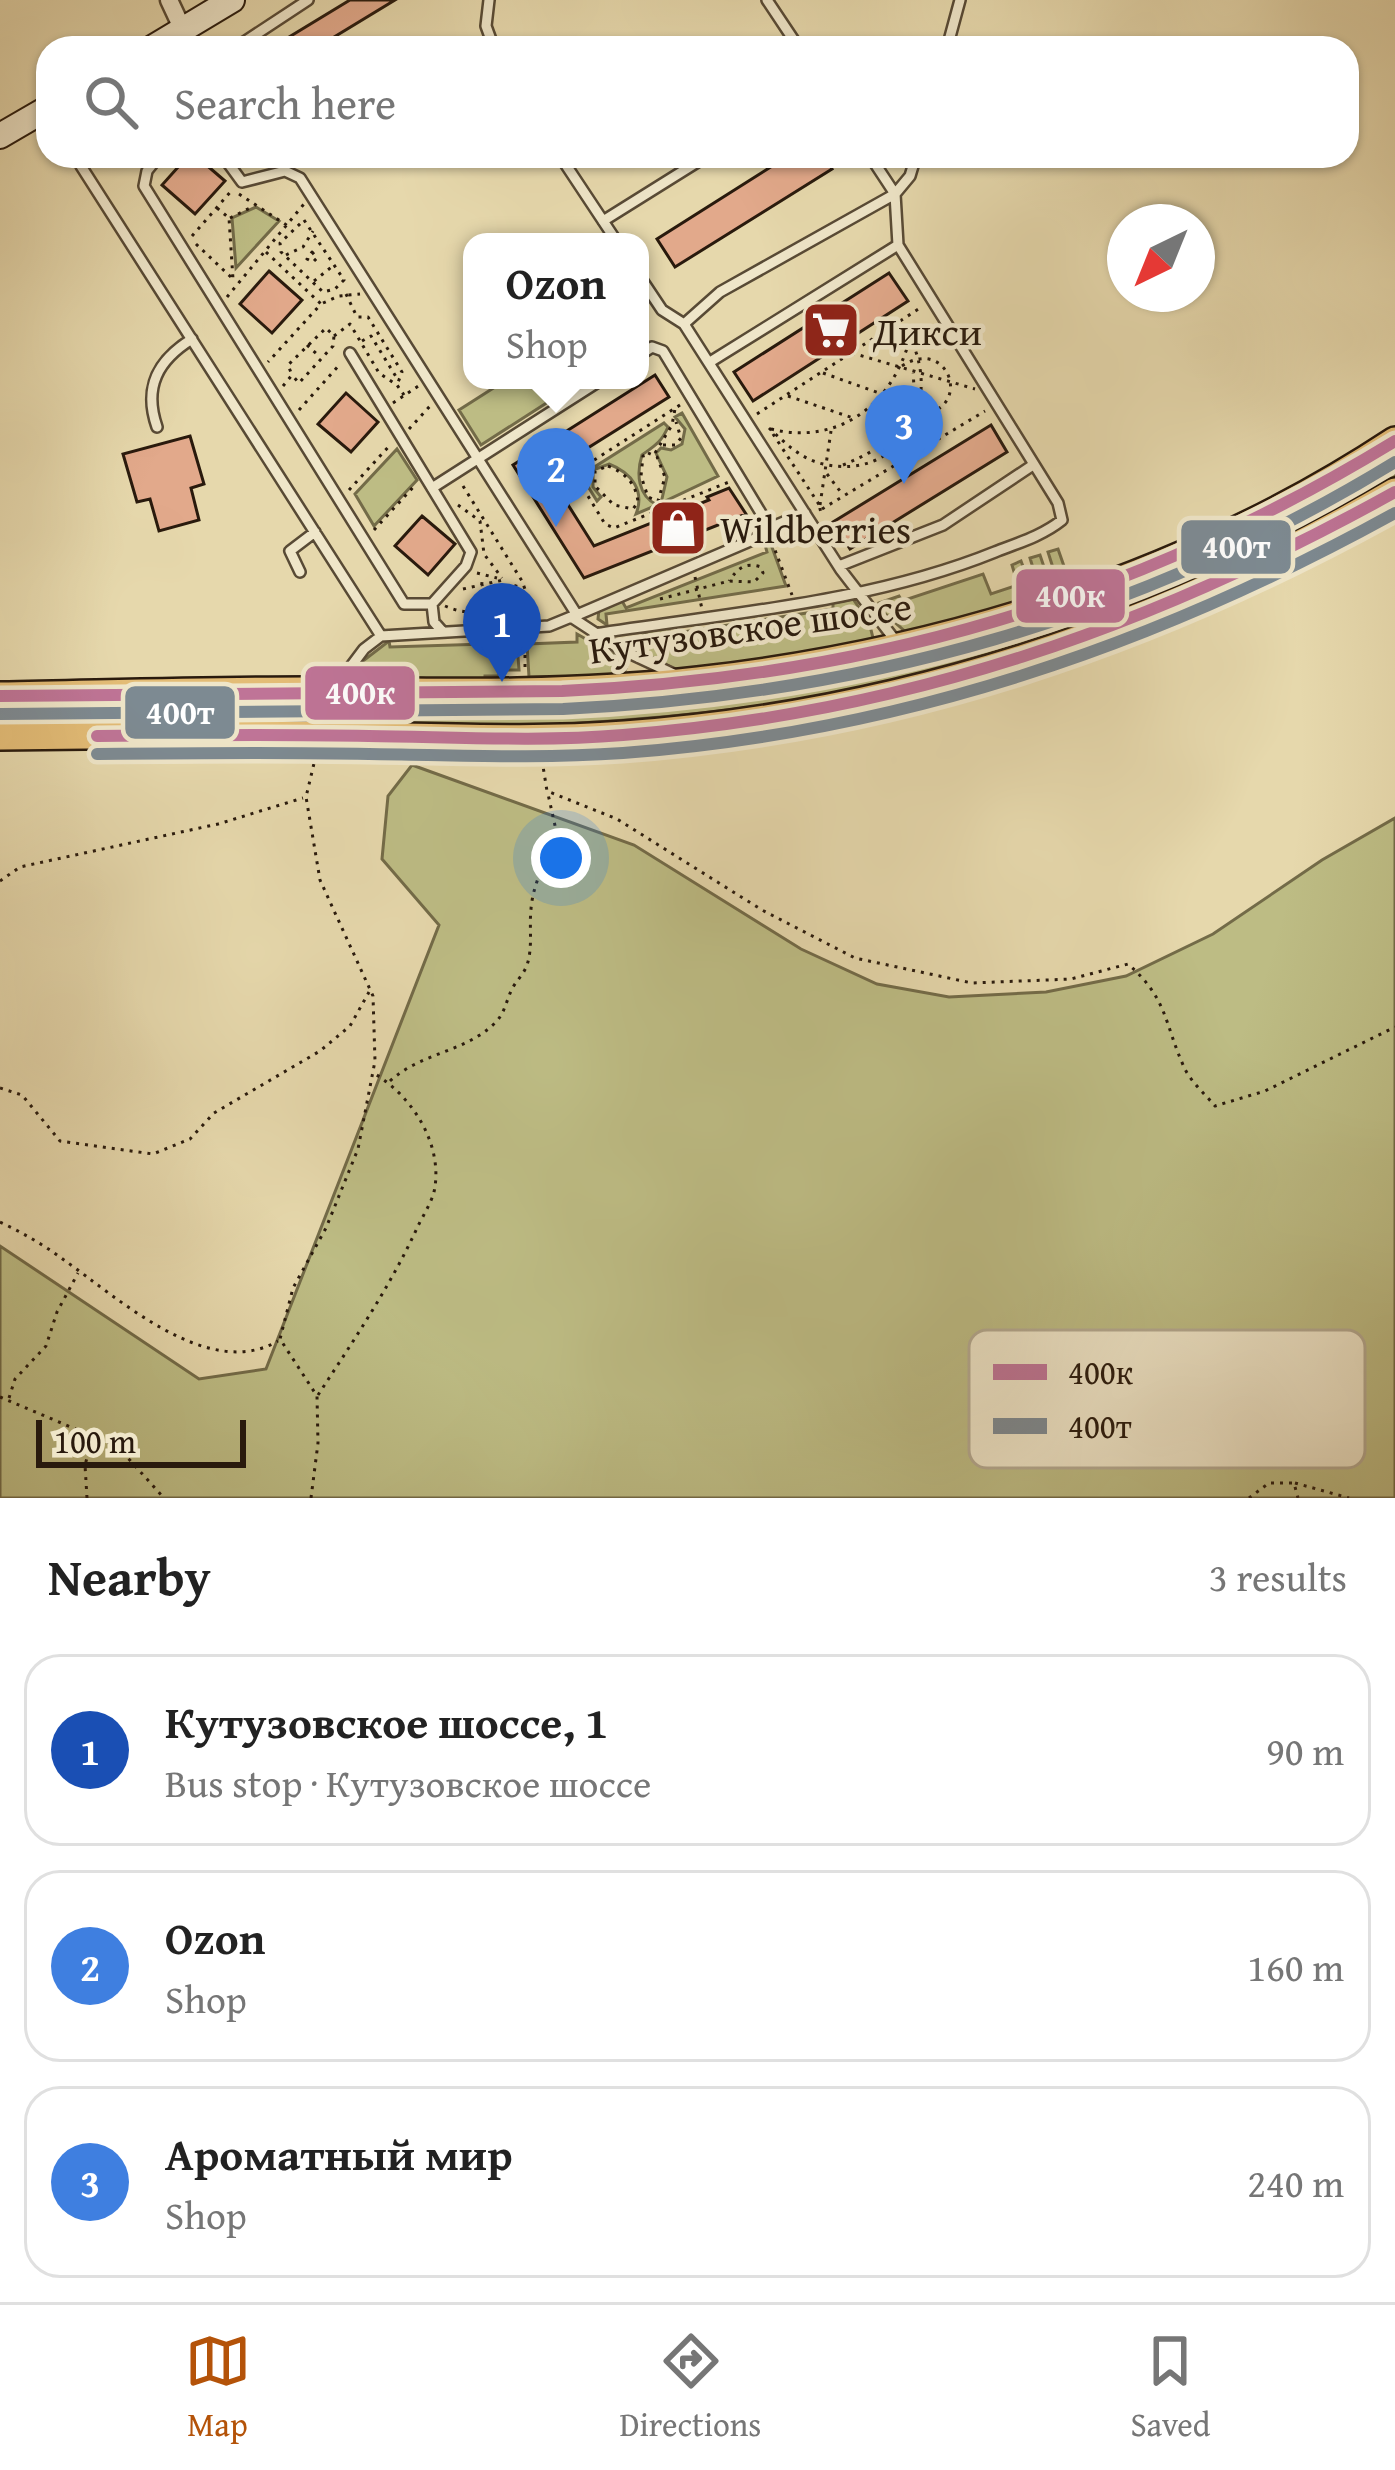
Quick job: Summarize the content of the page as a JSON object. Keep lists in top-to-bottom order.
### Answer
{
  "streets": {
    "main road": ["Кутузовское шоссе"]
  },
  "places": {
    "supermarket": ["Дикси"],
    "shop": ["Wildberries"]
  },
  "lines": ["transit line 400к", "transit line 400т"],
  "legend": ["400к", "400т"],
  "scale_bar": "100 m",
  "north": "bottom left",
  "page": {
    "search": "Search here",
    "popup": ["Ozon", "Shop"],
    "pins": ["3", "2", "1"],
    "scale": "100 m",
    "heading": ["Nearby", "3 results"],
    "list": [
      {
        "mark": "1",
        "name": "Кутузовское шоссе, 1",
        "note": "Bus stop · Кутузовское шоссе",
        "value": "90 m"
      },
      {
        "mark": "2",
        "name": "Ozon",
        "note": "Shop",
        "value": "160 m"
      },
      {
        "mark": "3",
        "name": "Ароматный мир",
        "note": "Shop",
        "value": "240 m"
      }
    ],
    "nav": ["Map", "Directions", "Saved"]
  }
}
